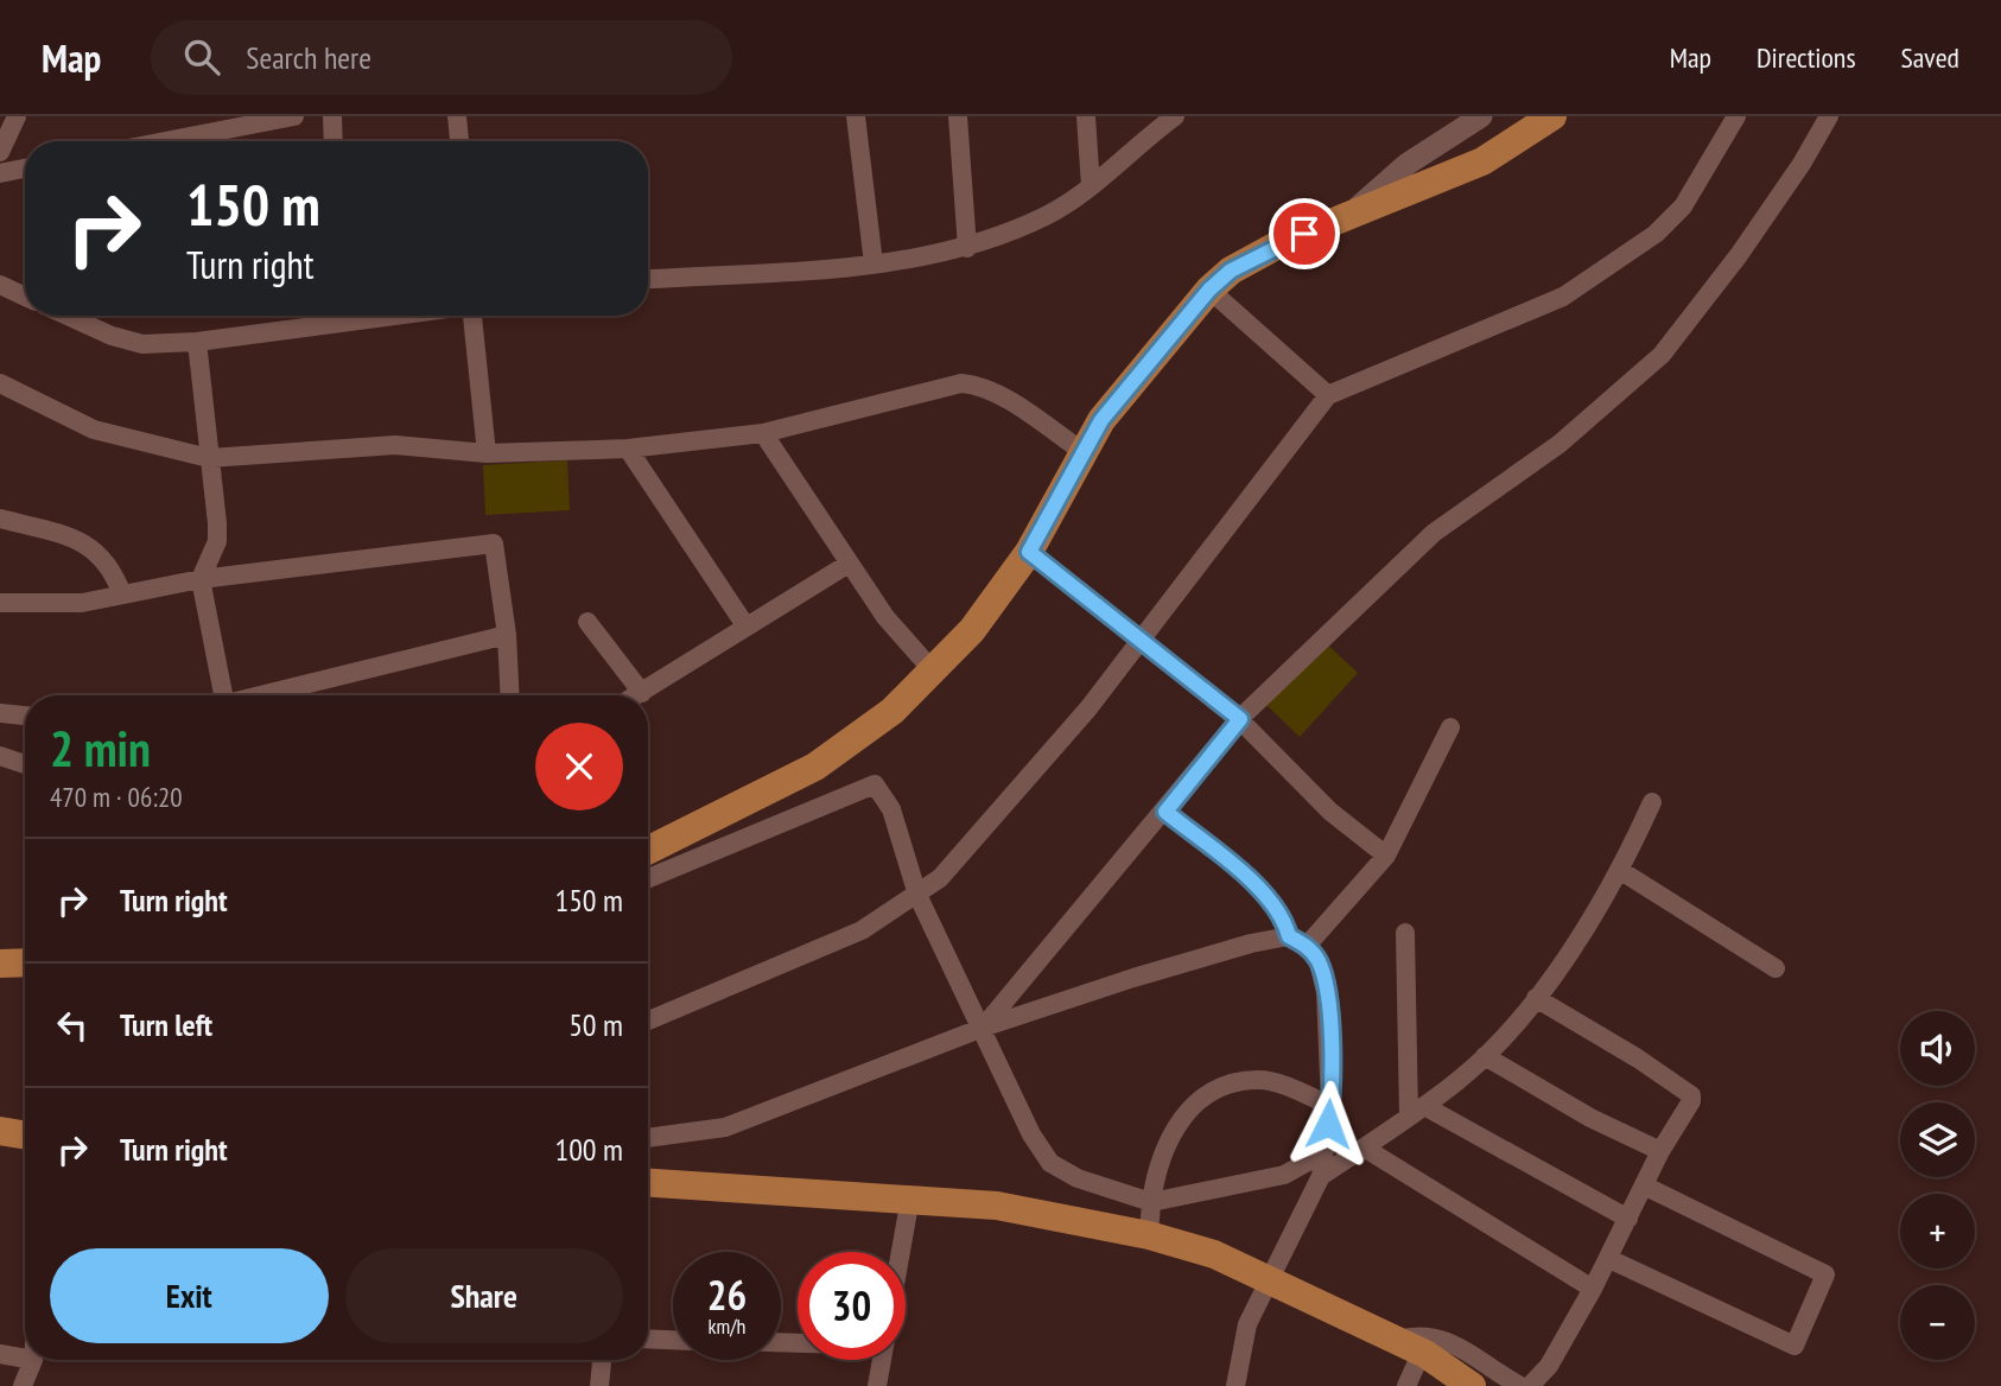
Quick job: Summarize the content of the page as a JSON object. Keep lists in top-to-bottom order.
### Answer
{
  "page": {
    "header": "Map",
    "search": "Search here",
    "nav": ["Map", "Directions", "Saved"],
    "turn": ["150 m", "Turn right"],
    "heading": ["2 min", "470 m · 06:20"],
    "list": [
      {
        "name": "Turn right",
        "value": "150 m"
      },
      {
        "name": "Turn left",
        "value": "50 m"
      },
      {
        "name": "Turn right",
        "value": "100 m"
      }
    ],
    "map_buttons": ["+", "−"],
    "buttons": ["Exit", "Share"],
    "speed": "26 km/h",
    "limit": "30"
  }
}
